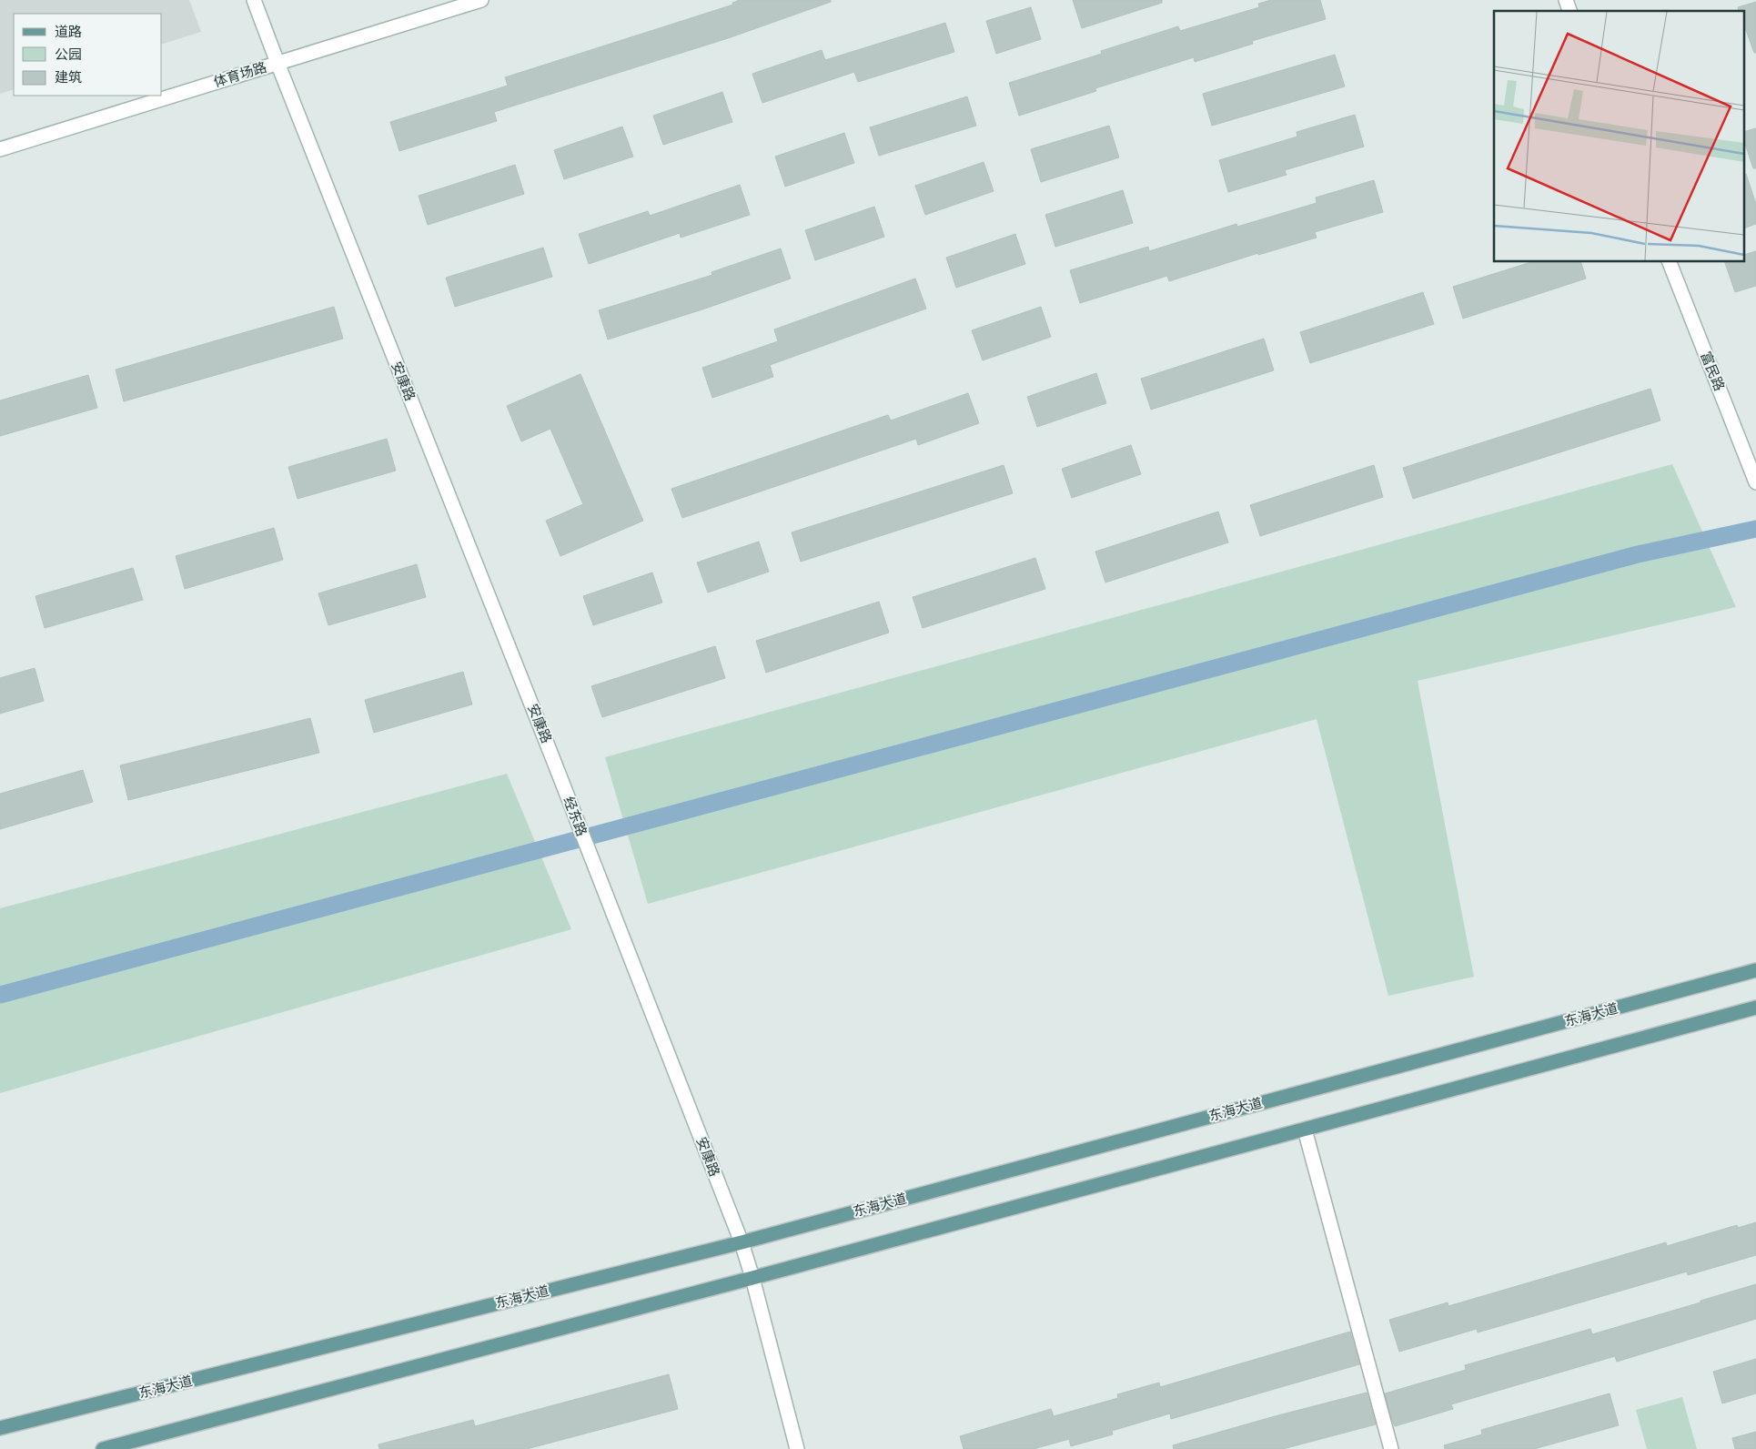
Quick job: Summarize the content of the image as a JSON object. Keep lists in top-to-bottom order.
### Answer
{
  "streets": {
    "main road": ["东海大道"],
    "street": [
      "体育场路",
      "富民路",
      "安康路",
      "经东路"
    ]
  },
  "crossings": [
    ["体育场路", "安康路"],
    ["安康路", "经东路"],
    ["安康路", "东海大道"]
  ],
  "legend": ["道路", "公园", "建筑"]
}
